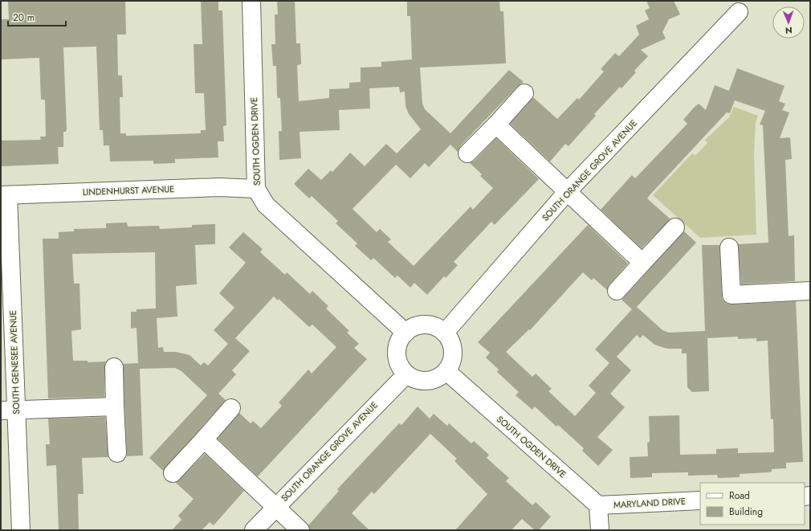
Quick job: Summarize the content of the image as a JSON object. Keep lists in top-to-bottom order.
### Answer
{
  "streets": {
    "street": [
      "SOUTH OGDEN DRIVE",
      "SOUTH ORANGE GROVE AVENUE",
      "LINDENHURST AVENUE",
      "SOUTH GENESEE AVENUE",
      "MARYLAND DRIVE"
    ]
  },
  "crossings": [
    ["SOUTH OGDEN DRIVE", "SOUTH ORANGE GROVE AVENUE"],
    ["SOUTH OGDEN DRIVE", "LINDENHURST AVENUE"],
    ["SOUTH OGDEN DRIVE", "MARYLAND DRIVE"],
    ["LINDENHURST AVENUE", "SOUTH GENESEE AVENUE"]
  ],
  "legend": ["Road", "Building"],
  "scale_bar": "20 m",
  "north": "bottom"
}
